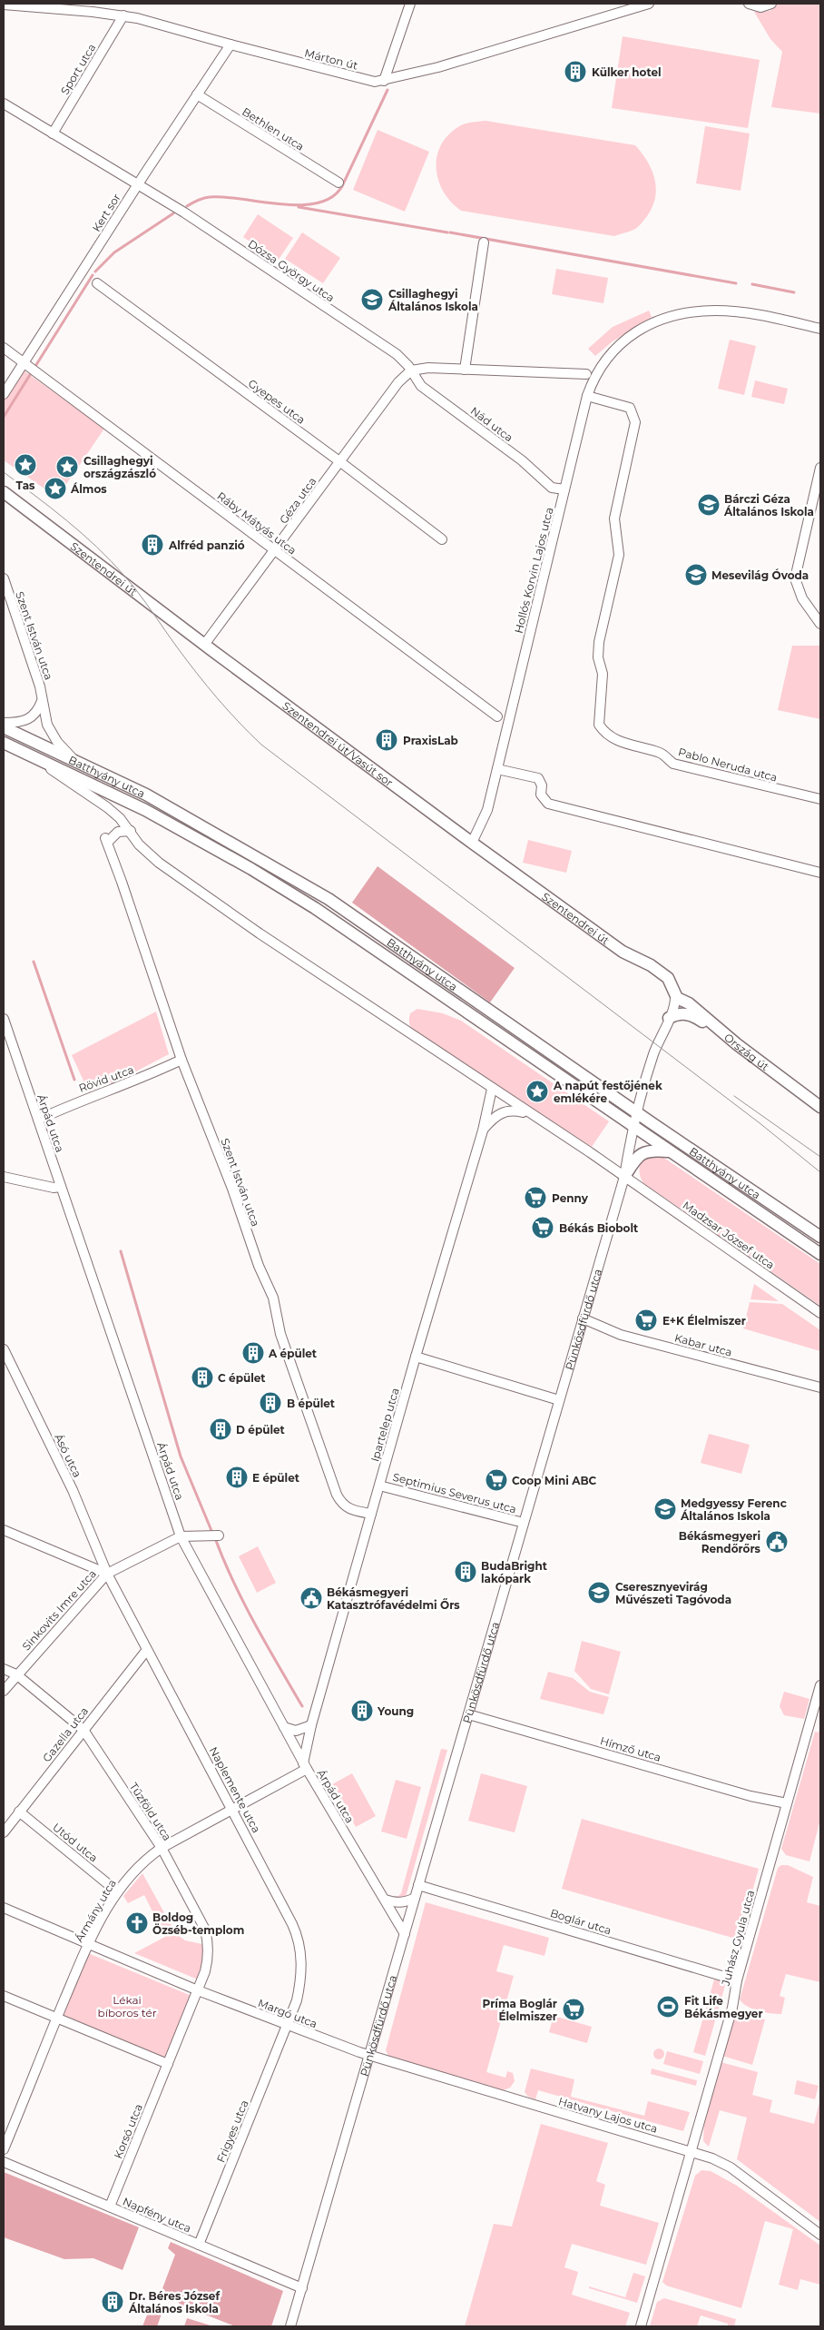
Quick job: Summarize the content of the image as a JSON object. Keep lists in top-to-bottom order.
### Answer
{
  "streets": {
    "main road": [
      "Szentendrei út",
      "Szentendrei út/Vasút sor",
      "Batthyány utca",
      "Ország út"
    ],
    "street": [
      "Márton út",
      "Sport utca",
      "Bethlen utca",
      "Kert sor",
      "Dózsa György utca",
      "Gyepes utca",
      "Nád utca",
      "Géza utca",
      "Ráby Mátyás utca",
      "Hollós Korvin Lajos utca",
      "Szent István utca",
      "Pablo Neruda utca",
      "Rövid utca",
      "Árpád utca",
      "Madzsar József utca",
      "Pünkösdfürdő utca",
      "Kabar utca",
      "Ipartelep utca",
      "Ásó utca",
      "Septimius Severus utca",
      "Sinkovits Imre utca",
      "Gazella utca",
      "Hímző utca",
      "Naplemente utca",
      "Tűzföld utca",
      "Utód utca",
      "Ármány utca",
      "Boglár utca",
      "Juhász Gyula utca",
      "Margó utca",
      "Hatvany Lajos utca",
      "Korsó utca",
      "Frigyes utca",
      "Napfény utca"
    ]
  },
  "crossings": [
    ["Márton út", "Sport utca"],
    ["Márton út", "Kert sor"],
    ["Sport utca", "Dózsa György utca"],
    ["Bethlen utca", "Kert sor"],
    ["Kert sor", "Dózsa György utca"],
    ["Kert sor", "Ráby Mátyás utca"],
    ["Dózsa György utca", "Nád utca"],
    ["Dózsa György utca", "Géza utca"],
    ["Gyepes utca", "Géza utca"],
    ["Nád utca", "Géza utca"],
    ["Nád utca", "Hollós Korvin Lajos utca"],
    ["Géza utca", "Ráby Mátyás utca"],
    ["Géza utca", "Szentendrei út"],
    ["Géza utca", "Szentendrei út/Vasút sor"],
    ["Szentendrei út", "Hollós Korvin Lajos utca"],
    ["Szentendrei út", "Szentendrei út/Vasút sor"],
    ["Szentendrei út", "Ország út"],
    ["Szentendrei út", "Pünkösdfürdő utca"],
    ["Hollós Korvin Lajos utca", "Szentendrei út/Vasút sor"],
    ["Hollós Korvin Lajos utca", "Pablo Neruda utca"],
    ["Szent István utca", "Batthyány utca"],
    ["Szent István utca", "Rövid utca"],
    ["Szent István utca", "Ipartelep utca"],
    ["Batthyány utca", "Madzsar József utca"],
    ["Batthyány utca", "Pünkösdfürdő utca"],
    ["Batthyány utca", "Ipartelep utca"],
    ["Ország út", "Pünkösdfürdő utca"],
    ["Rövid utca", "Árpád utca"],
    ["Árpád utca", "Pünkösdfürdő utca"],
    ["Árpád utca", "Ipartelep utca"],
    ["Árpád utca", "Sinkovits Imre utca"],
    ["Árpád utca", "Ármány utca"],
    ["Madzsar József utca", "Pünkösdfürdő utca"],
    ["Pünkösdfürdő utca", "Kabar utca"],
    ["Pünkösdfürdő utca", "Septimius Severus utca"],
    ["Pünkösdfürdő utca", "Hímző utca"],
    ["Pünkösdfürdő utca", "Boglár utca"],
    ["Pünkösdfürdő utca", "Margó utca"],
    ["Pünkösdfürdő utca", "Hatvany Lajos utca"],
    ["Pünkösdfürdő utca", "Napfény utca"],
    ["Ipartelep utca", "Septimius Severus utca"],
    ["Ipartelep utca", "Ármány utca"],
    ["Ásó utca", "Sinkovits Imre utca"],
    ["Ásó utca", "Naplemente utca"],
    ["Sinkovits Imre utca", "Naplemente utca"],
    ["Sinkovits Imre utca", "Tűzföld utca"],
    ["Gazella utca", "Naplemente utca"],
    ["Gazella utca", "Tűzföld utca"],
    ["Gazella utca", "Utód utca"],
    ["Hímző utca", "Juhász Gyula utca"],
    ["Naplemente utca", "Ármány utca"],
    ["Naplemente utca", "Margó utca"],
    ["Naplemente utca", "Frigyes utca"],
    ["Tűzföld utca", "Ármány utca"],
    ["Tűzföld utca", "Margó utca"],
    ["Utód utca", "Ármány utca"],
    ["Boglár utca", "Juhász Gyula utca"],
    ["Juhász Gyula utca", "Hatvany Lajos utca"],
    ["Margó utca", "Hatvany Lajos utca"],
    ["Margó utca", "Frigyes utca"],
    ["Korsó utca", "Napfény utca"],
    ["Frigyes utca", "Napfény utca"]
  ],
  "parks": ["Lékai bíboros tér"],
  "places": {
    "building": [
      "Külker hotel",
      "Alfréd panzió",
      "PraxisLab",
      "A épület",
      "C épület",
      "B épület",
      "D épület",
      "E épület",
      "BudaBright lakópark",
      "Young",
      "Dr. Béres József Általános Iskola"
    ],
    "school or university": [
      "Csillaghegyi Általános Iskola",
      "Bárczi Géza Általános Iskola",
      "Mesevilág Óvoda",
      "Medgyessy Ferenc Általános Iskola",
      "Cseresznyevirág Művészeti Tagóvoda"
    ],
    "place": [
      "Tas",
      "Csillaghegyi országzászló",
      "Álmos",
      "A napút festőjének emlékére"
    ],
    "supermarket": [
      "Penny",
      "Békás Biobolt",
      "E+K Élelmiszer",
      "Coop Mini ABC",
      "Príma Boglár Élelmiszer"
    ],
    "public building": ["Békásmegyeri Rendőrőrs", "Békásmegyeri Katasztrófavédelmi Őrs"],
    "church": ["Boldog Özséb-templom"],
    "sports": ["Fit Life Békásmegyer"]
  }
}
